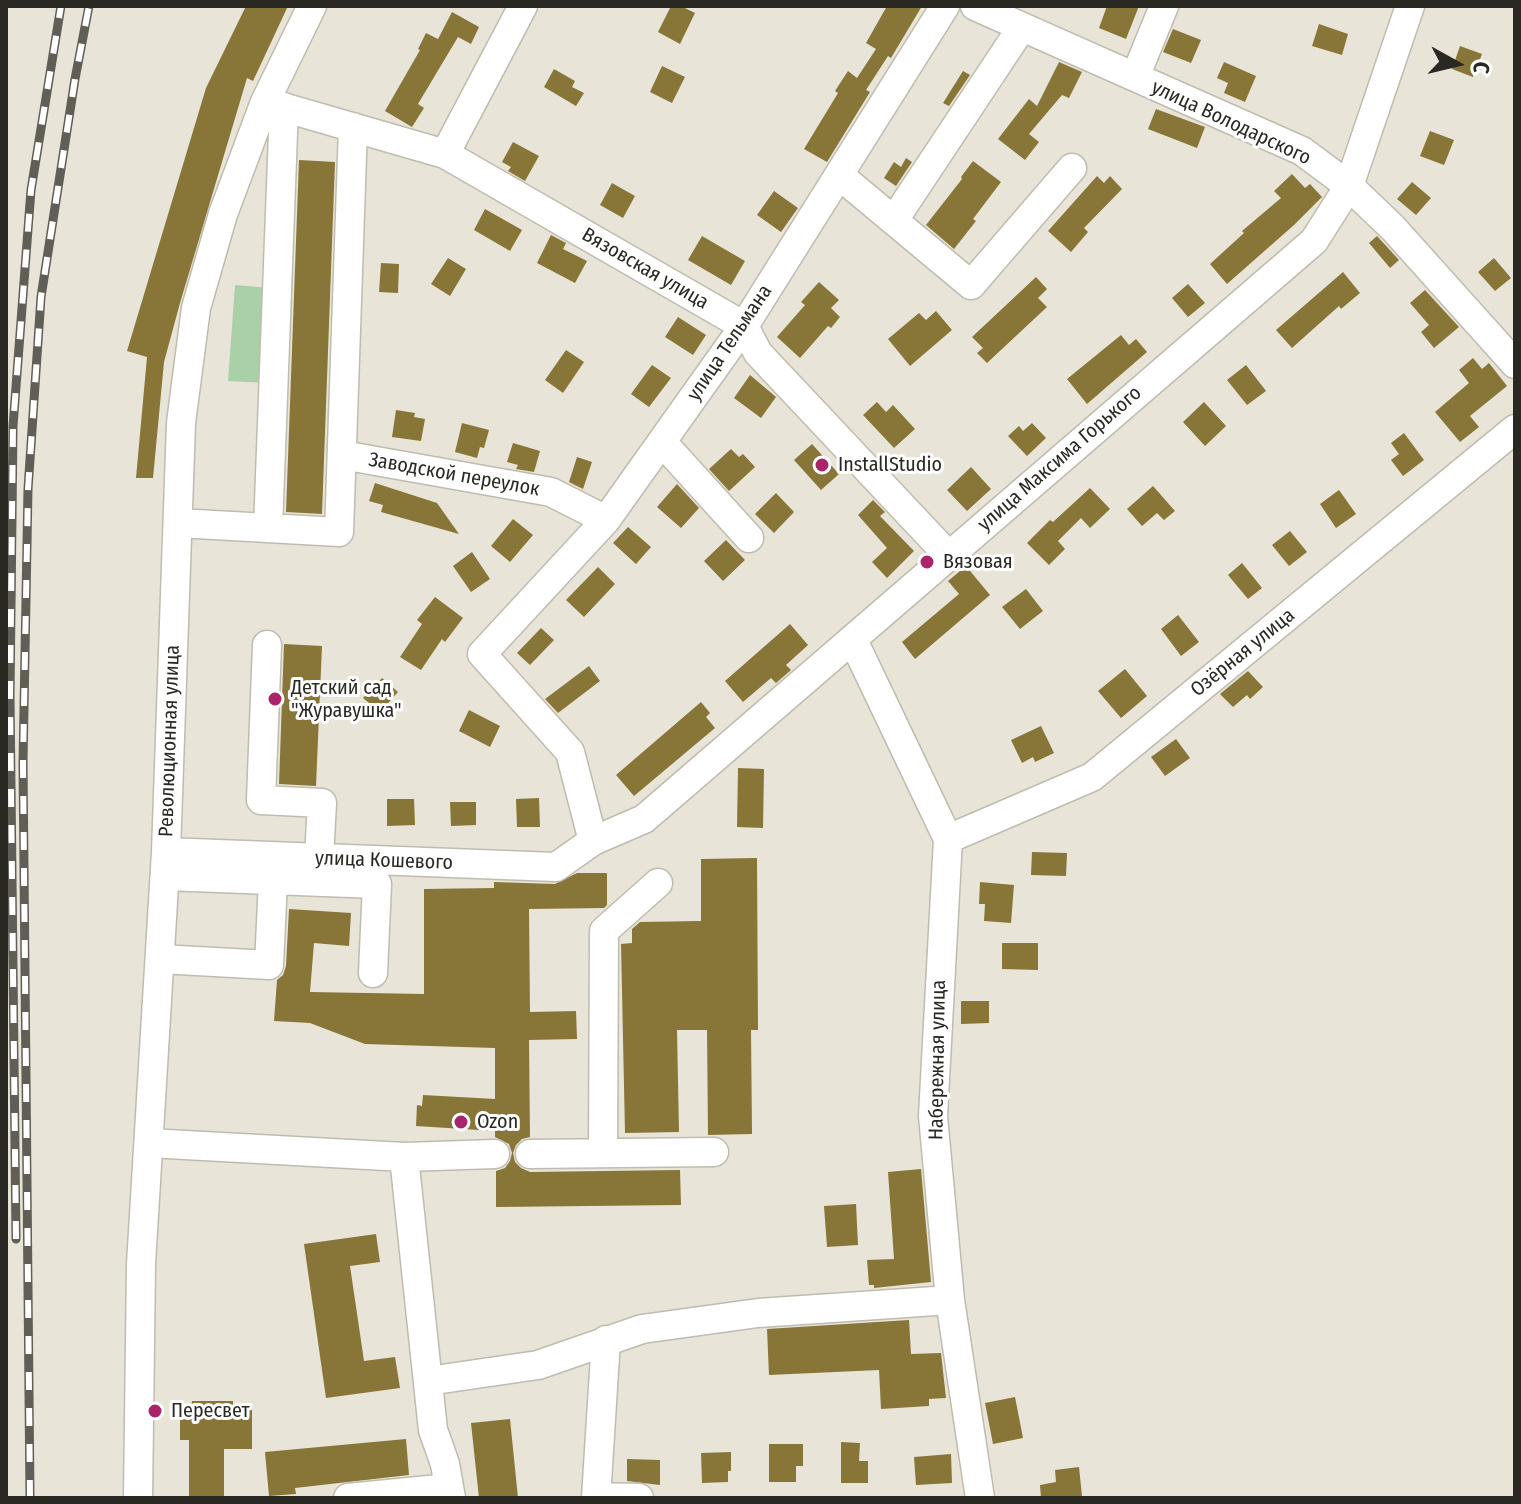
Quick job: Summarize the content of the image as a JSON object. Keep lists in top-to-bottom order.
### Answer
{
  "streets": {
    "street": [
      "улица Володарского",
      "Вязовская улица",
      "улица Тельмана",
      "улица Максима Горького",
      "Заводской переулок",
      "Озёрная улица",
      "Революционная улица",
      "улица Кошевого",
      "Набережная улица"
    ]
  },
  "crossings": [
    ["улица Володарского", "улица Максима Горького"],
    ["Вязовская улица", "улица Тельмана"],
    ["Вязовская улица", "улица Максима Горького"],
    ["Вязовская улица", "Революционная улица"],
    ["улица Тельмана", "улица Максима Горького"],
    ["улица Тельмана", "Заводской переулок"],
    ["улица Тельмана", "улица Кошевого"],
    ["улица Максима Горького", "улица Кошевого"],
    ["улица Максима Горького", "Набережная улица"],
    ["Озёрная улица", "Набережная улица"],
    ["Революционная улица", "улица Кошевого"]
  ],
  "places": [
    "InstallStudio",
    "Вязовая",
    "Детский сад \"Журавушка\"",
    "Ozon",
    "Пересвет"
  ],
  "north": "right"
}
